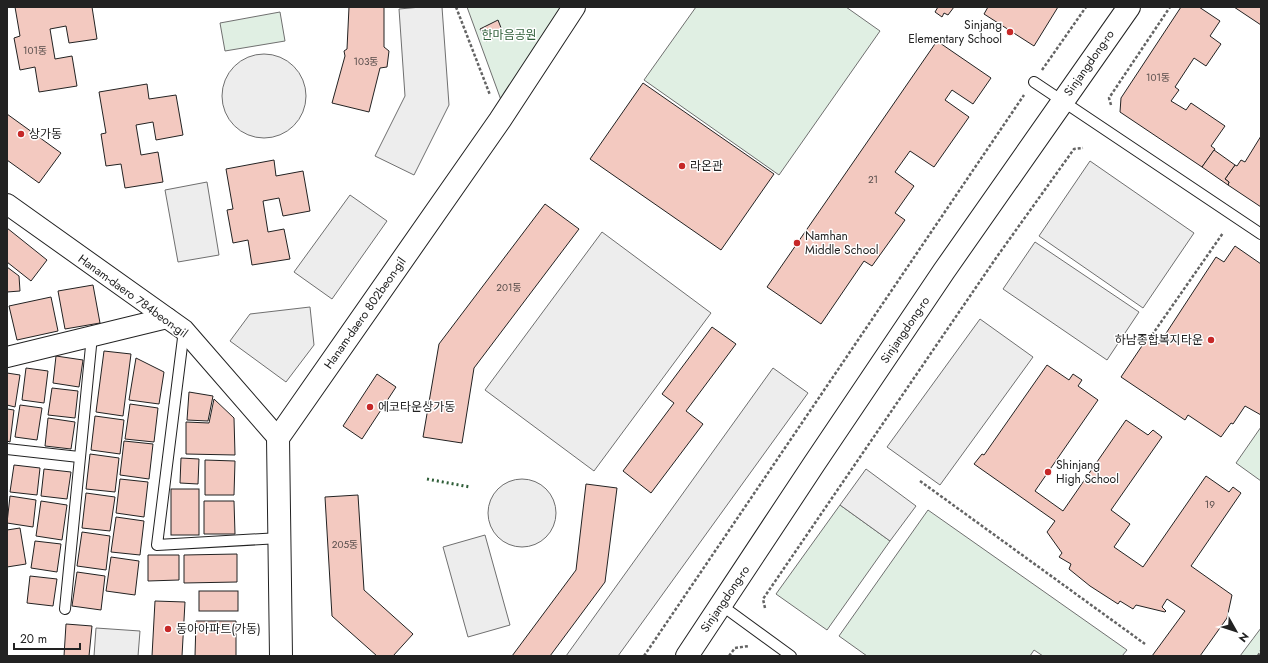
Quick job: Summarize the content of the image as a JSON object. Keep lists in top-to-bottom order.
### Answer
{
  "streets": {
    "main road": ["Sinjangdong-ro", "Hanam-daero 802beon-gil"],
    "street": ["Hanam-daero 784beon-gil"]
  },
  "crossings": [
    ["Hanam-daero 784beon-gil", "Hanam-daero 802beon-gil"]
  ],
  "parks": ["한마음공원"],
  "places": [
    "Sinjang Elementary School",
    "상가동",
    "라온관",
    "Namhan Middle School",
    "하남종합복지타운",
    "에코타운상가동",
    "Shinjang High School",
    "동아아파트(가동)"
  ],
  "house_numbers": [
    "101동",
    "103동",
    "101동",
    "21",
    "201동",
    "19",
    "205동"
  ],
  "scale_bar": "20 m",
  "north": "bottom right"
}
